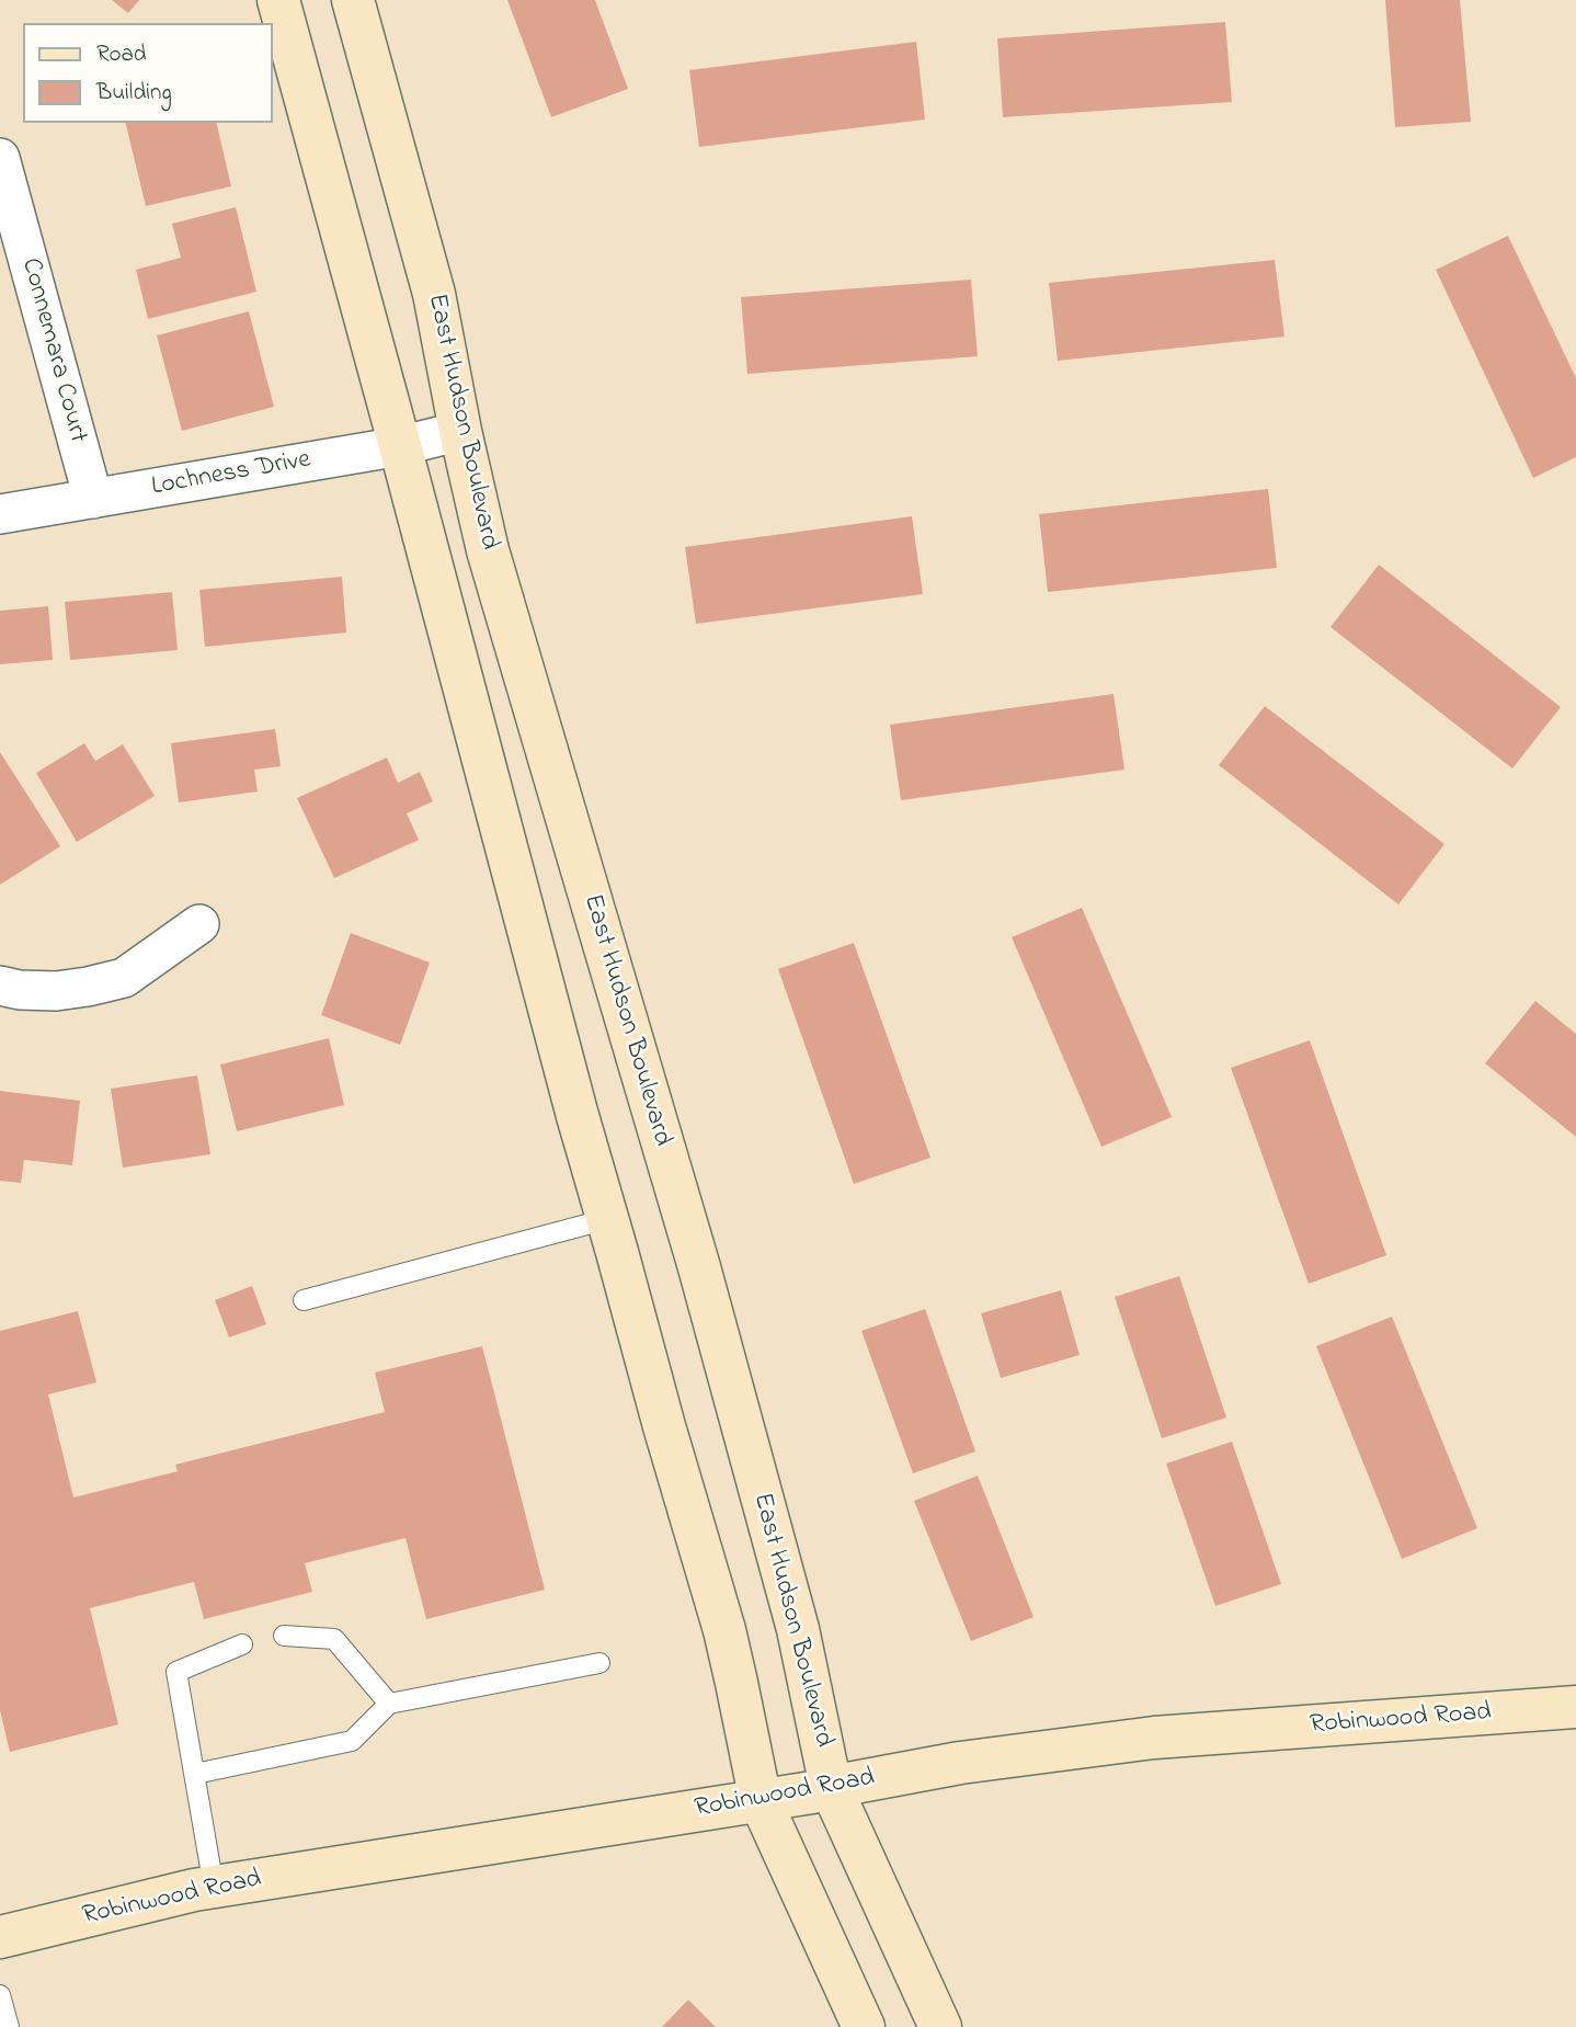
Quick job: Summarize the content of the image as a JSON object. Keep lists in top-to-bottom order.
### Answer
{
  "streets": {
    "main road": ["East Hudson Boulevard", "Robinwood Road"],
    "street": ["Connemara Court", "Lochness Drive"]
  },
  "crossings": [
    ["Connemara Court", "Lochness Drive"],
    ["East Hudson Boulevard", "Lochness Drive"],
    ["East Hudson Boulevard", "Robinwood Road"]
  ],
  "legend": ["Road", "Building"]
}
